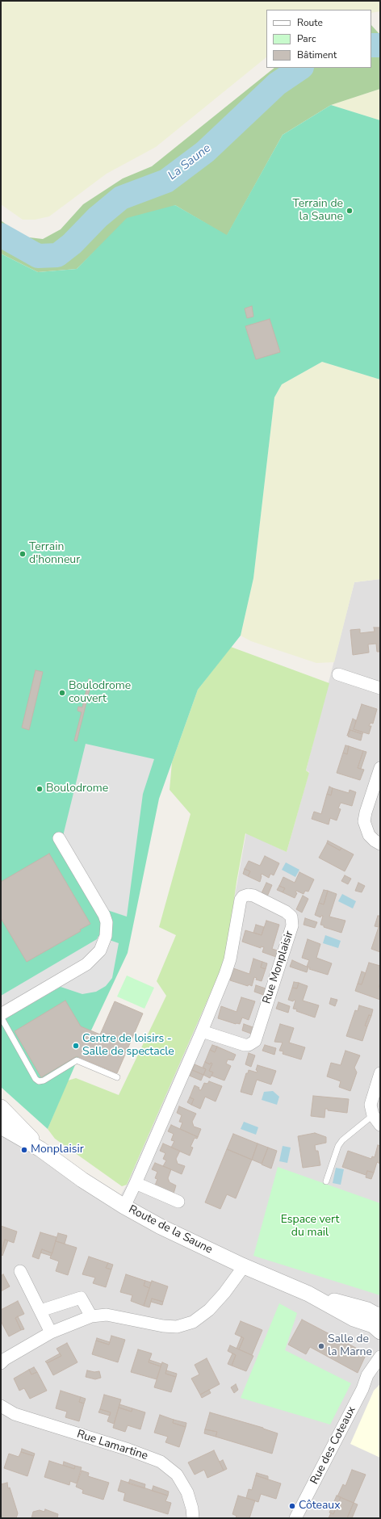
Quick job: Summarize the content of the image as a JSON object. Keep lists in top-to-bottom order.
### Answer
{
  "streets": {
    "street": [
      "Rue Monplaisir",
      "Route de la Saune",
      "Rue Lamartine",
      "Rue des Coteaux"
    ]
  },
  "crossings": [
    ["Rue Monplaisir", "Route de la Saune"]
  ],
  "water": ["La Saune"],
  "parks": ["Espace vert du mail"],
  "places": [
    "Terrain de la Saune",
    "Terrain d'honneur",
    "Boulodrome couvert",
    "Boulodrome",
    "Centre de loisirs - Salle de spectacle",
    "Monplaisir",
    "Salle de la Marne",
    "Côteaux"
  ],
  "legend": ["Route", "Parc", "Bâtiment"]
}
